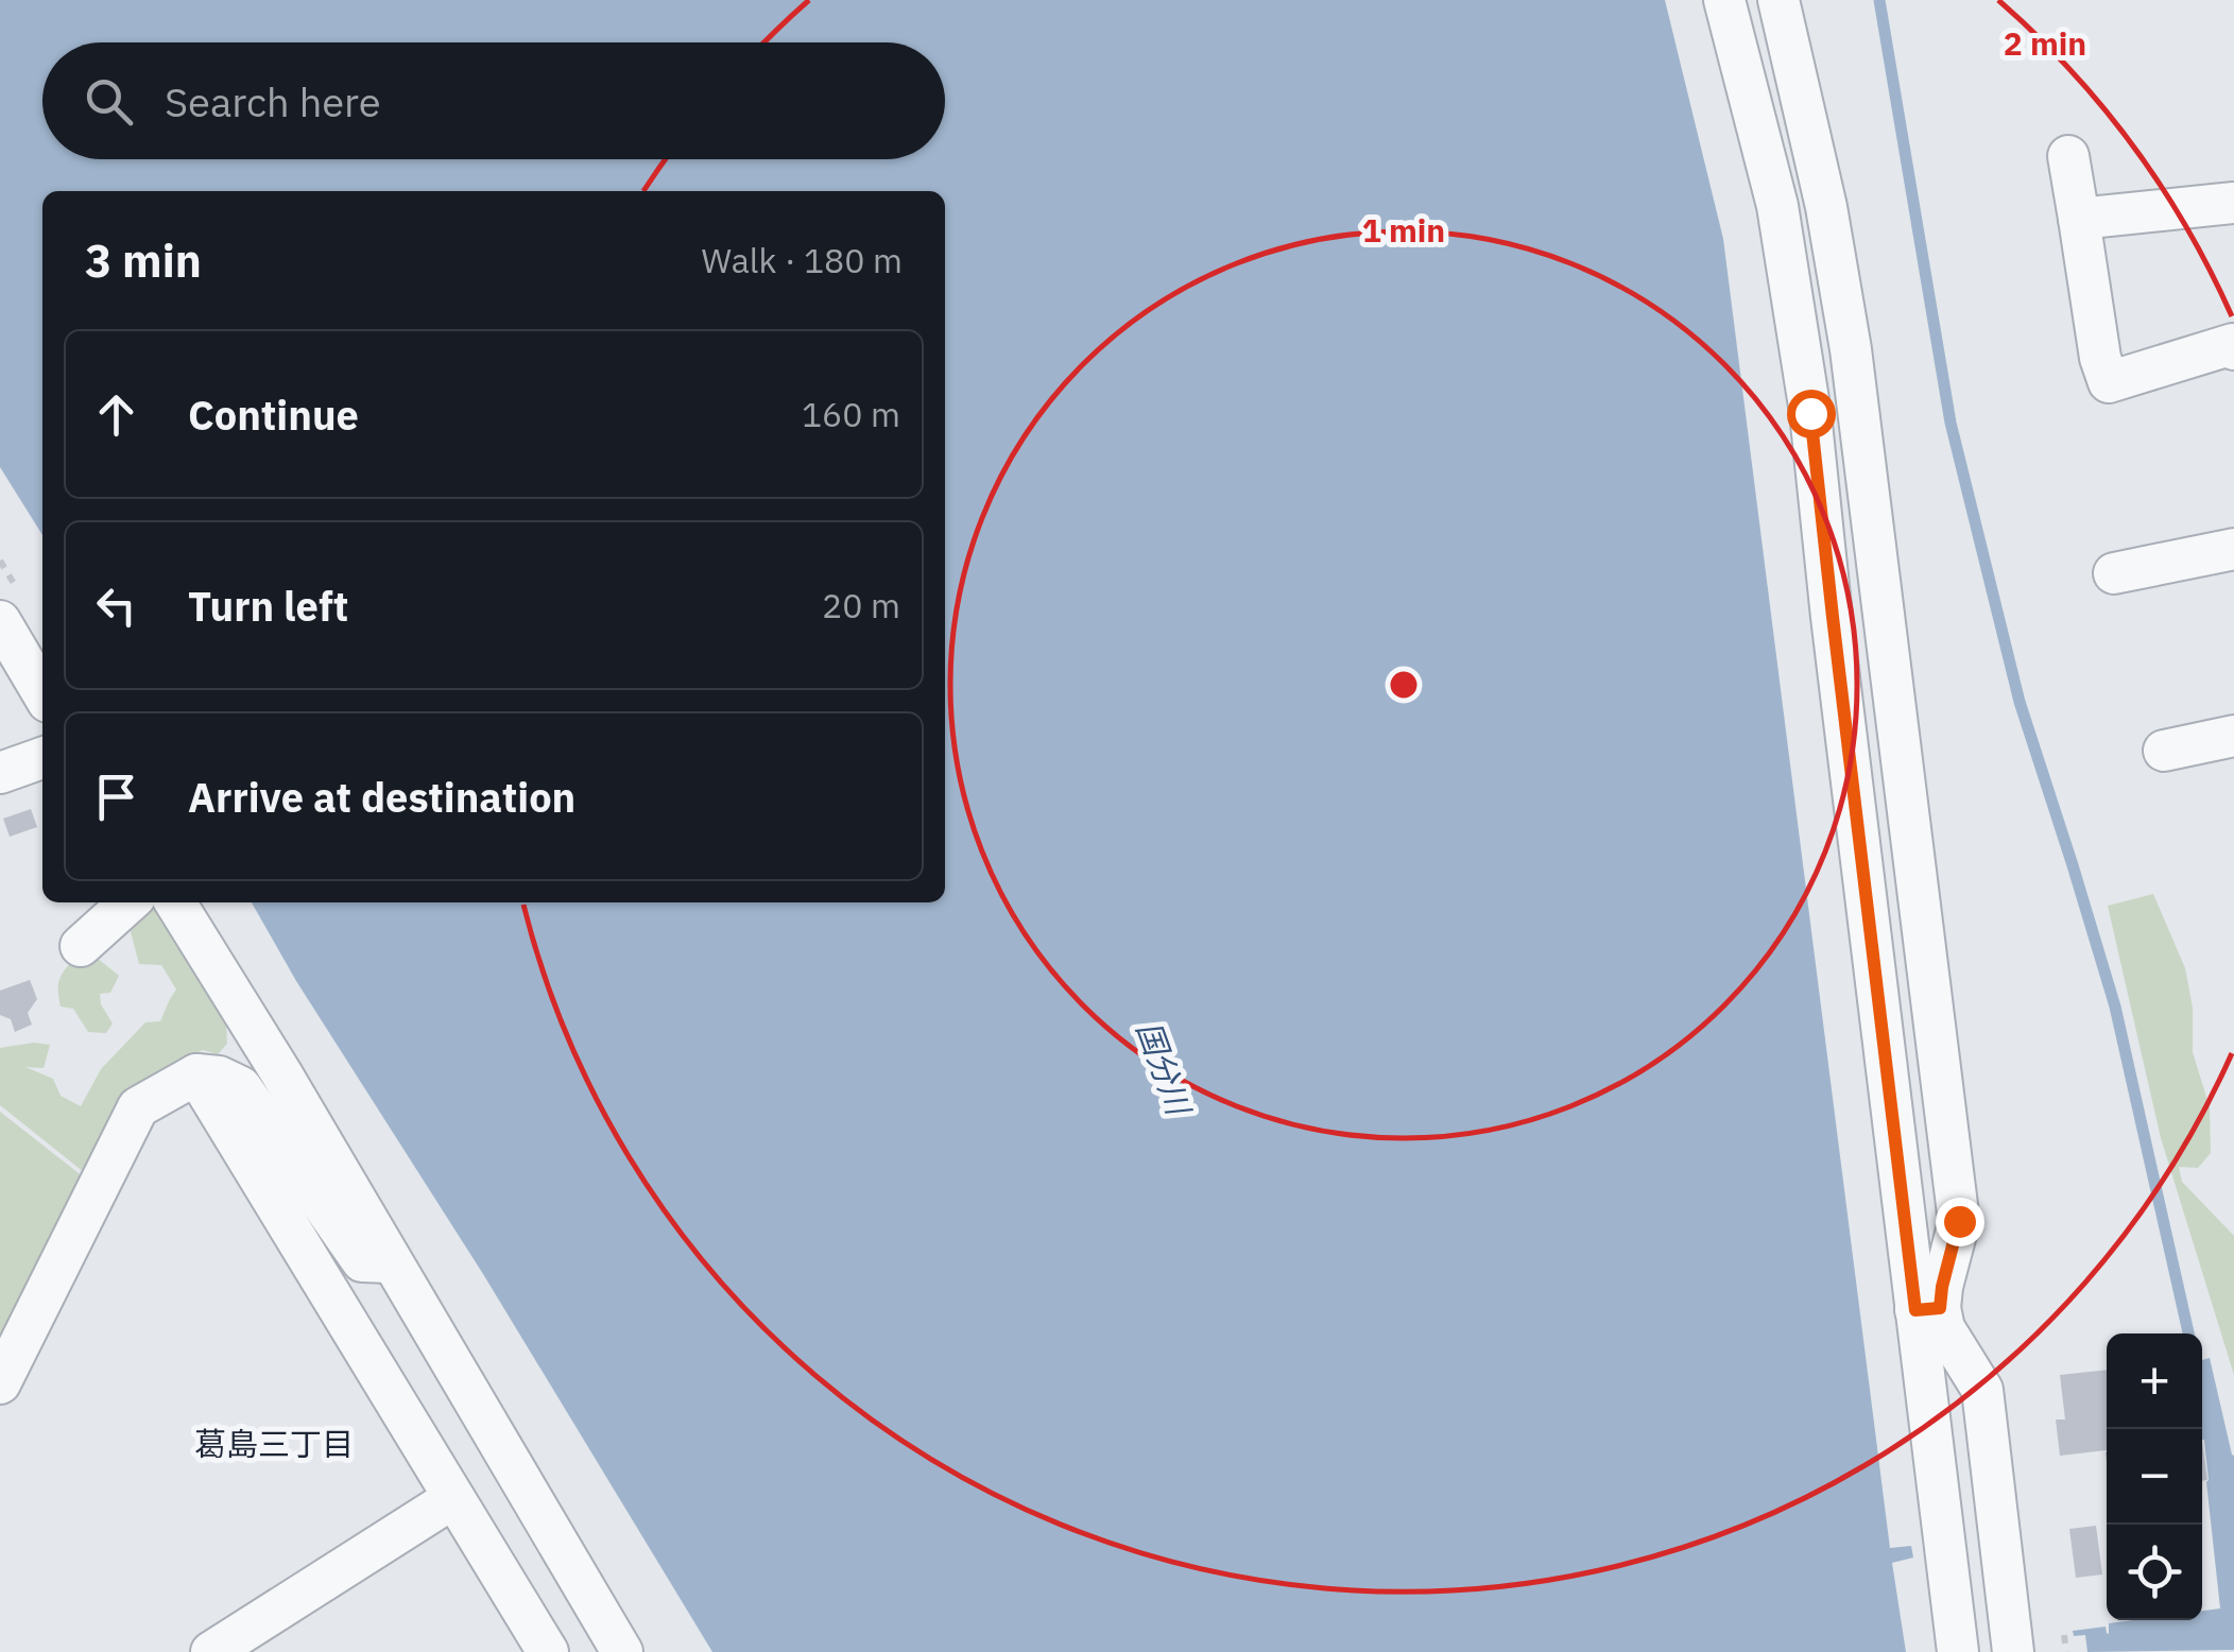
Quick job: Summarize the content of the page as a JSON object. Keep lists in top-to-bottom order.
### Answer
{
  "districts": ["葛島三丁目"],
  "water": ["国分川"],
  "page": {
    "search": "Search here",
    "heading": ["3 min", "Walk · 180 m"],
    "list": [
      ["Continue", "160 m"],
      ["Turn left", "20 m"],
      "Arrive at destination"
    ],
    "map_buttons": ["+", "−"]
  },
  "rings": ["2 min", "1 min"]
}
